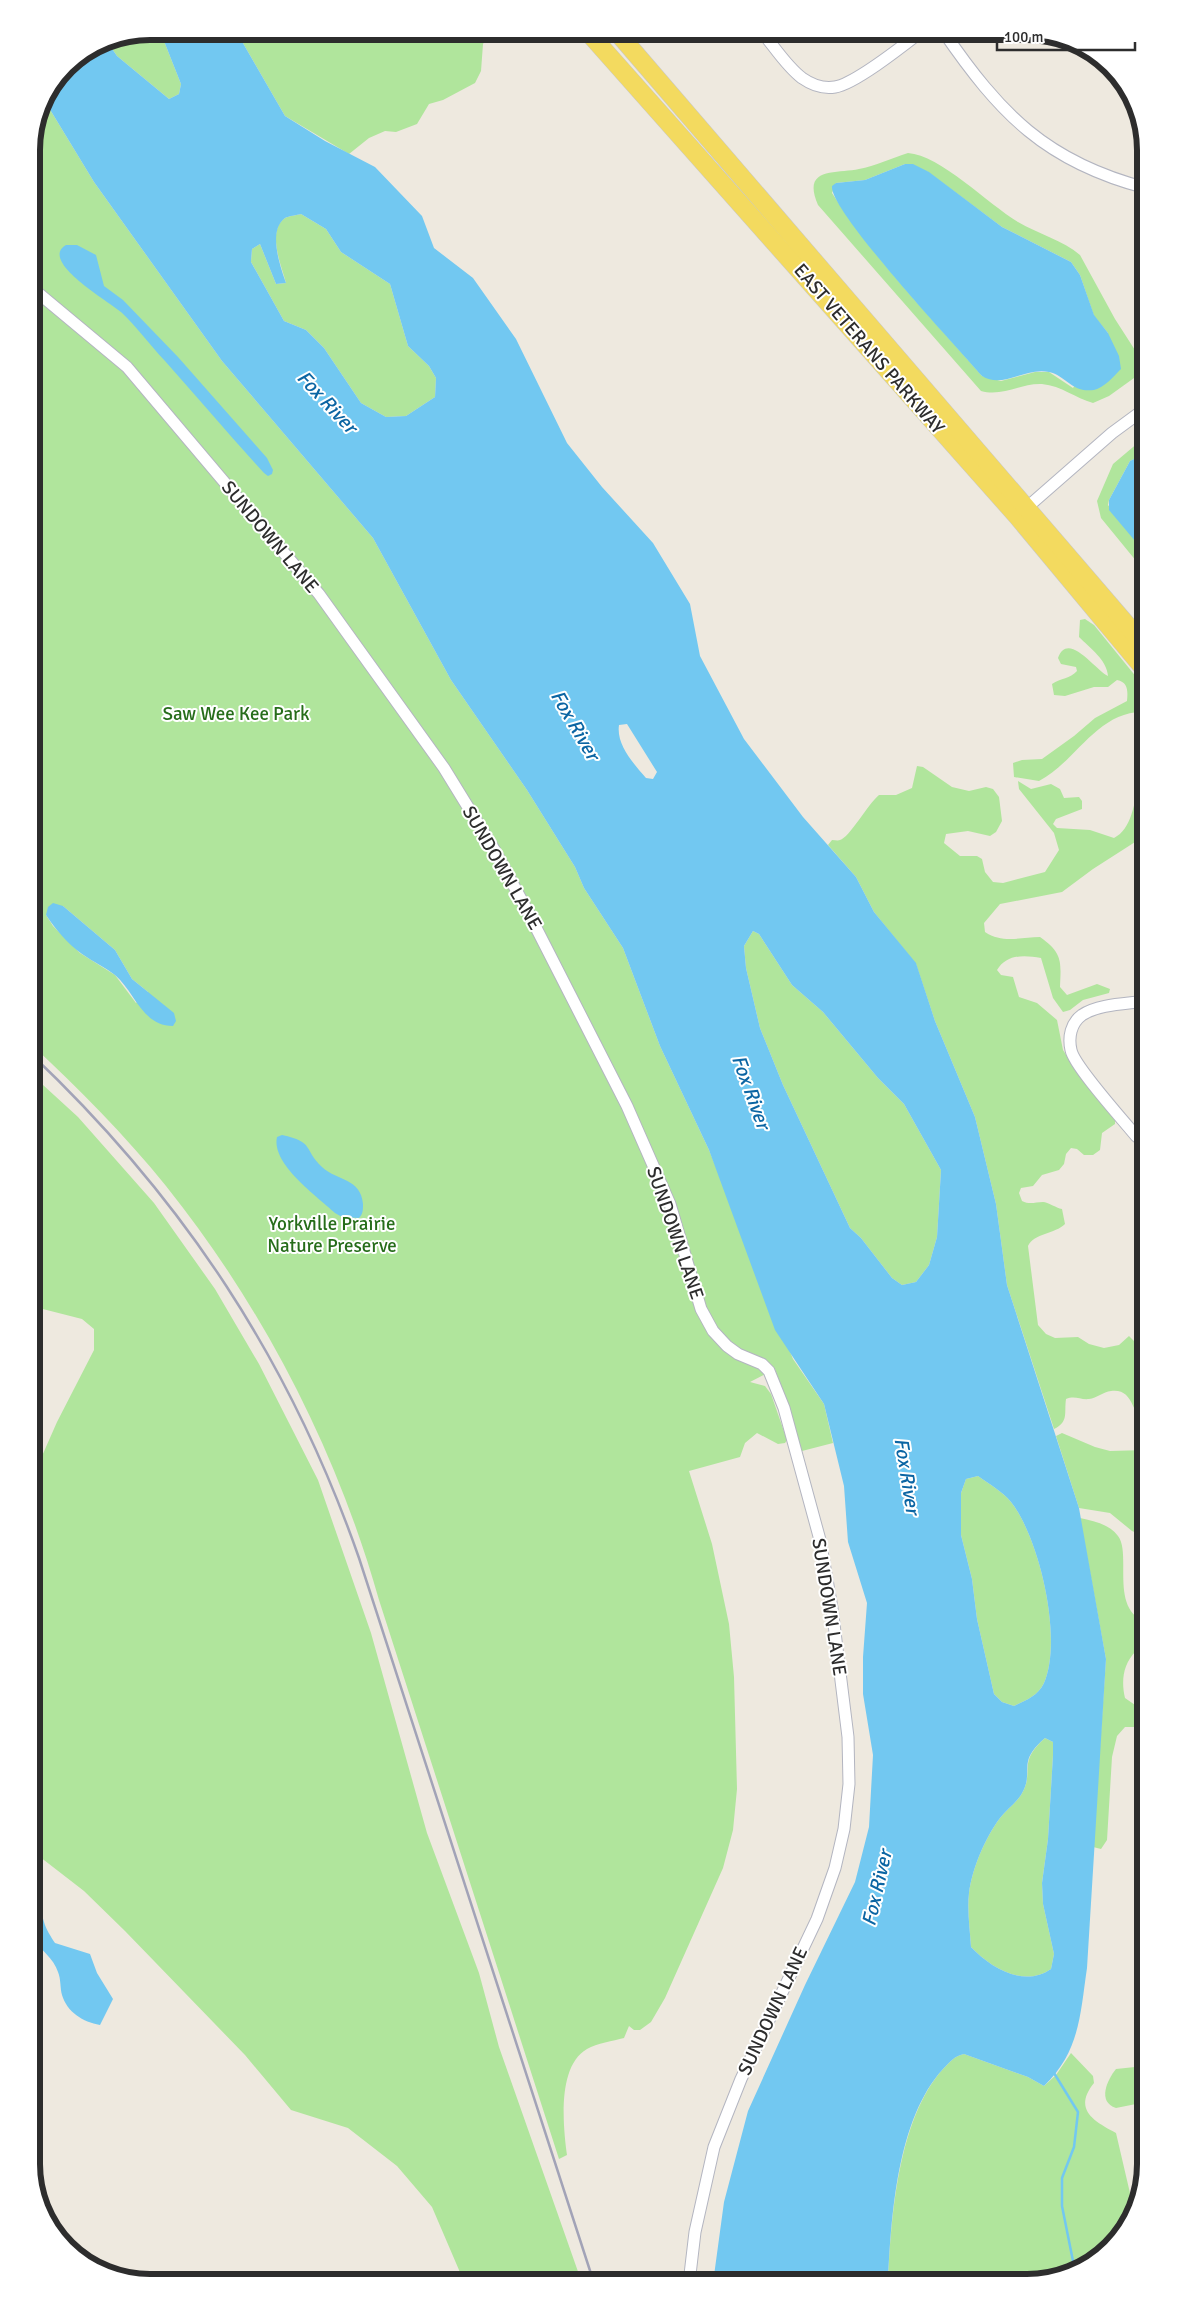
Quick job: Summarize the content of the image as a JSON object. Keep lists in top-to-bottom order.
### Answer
{
  "streets": {
    "main road": ["EAST VETERANS PARKWAY"],
    "street": ["SUNDOWN LANE"]
  },
  "water": ["Fox River"],
  "parks": ["Saw Wee Kee Park", "Yorkville Prairie Nature Preserve"],
  "scale_bar": "100 m"
}
